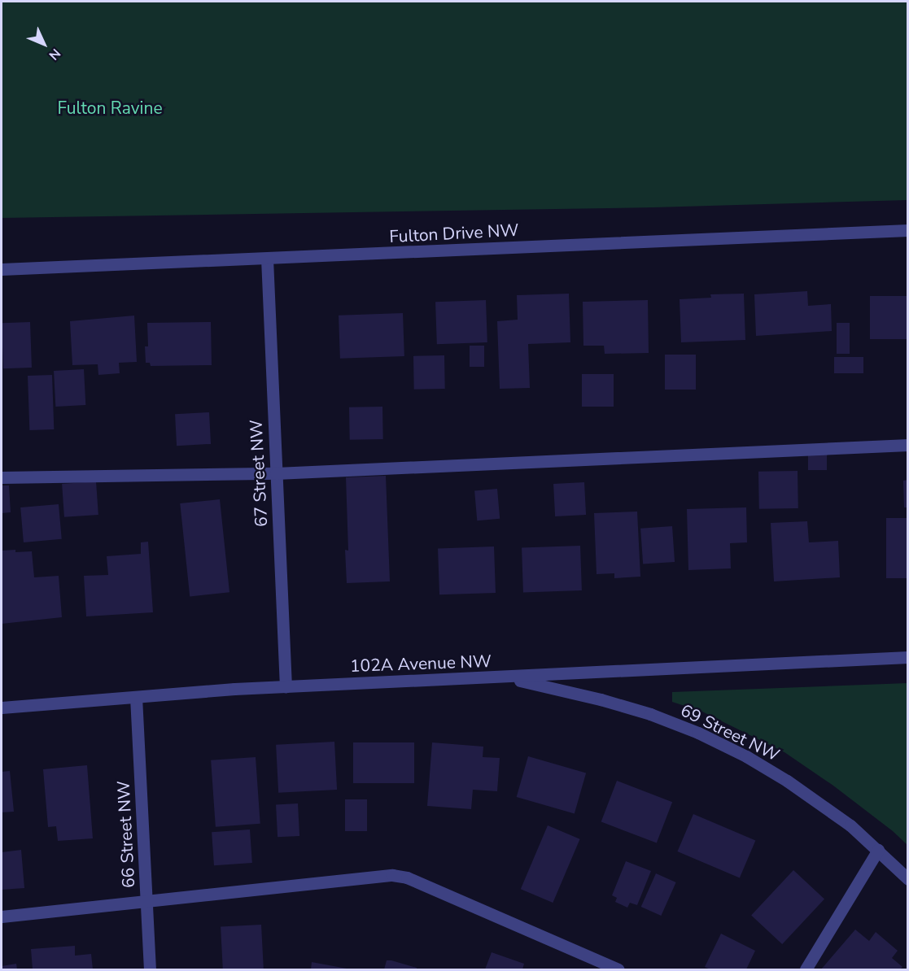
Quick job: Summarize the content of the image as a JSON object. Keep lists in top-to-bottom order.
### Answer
{
  "streets": {
    "street": [
      "Fulton Drive NW",
      "67 Street NW",
      "102A Avenue NW",
      "69 Street NW",
      "66 Street NW"
    ]
  },
  "crossings": [
    ["Fulton Drive NW", "67 Street NW"],
    ["67 Street NW", "102A Avenue NW"],
    ["102A Avenue NW", "69 Street NW"],
    ["102A Avenue NW", "66 Street NW"]
  ],
  "parks": ["Fulton Ravine"],
  "north": "bottom right"
}
